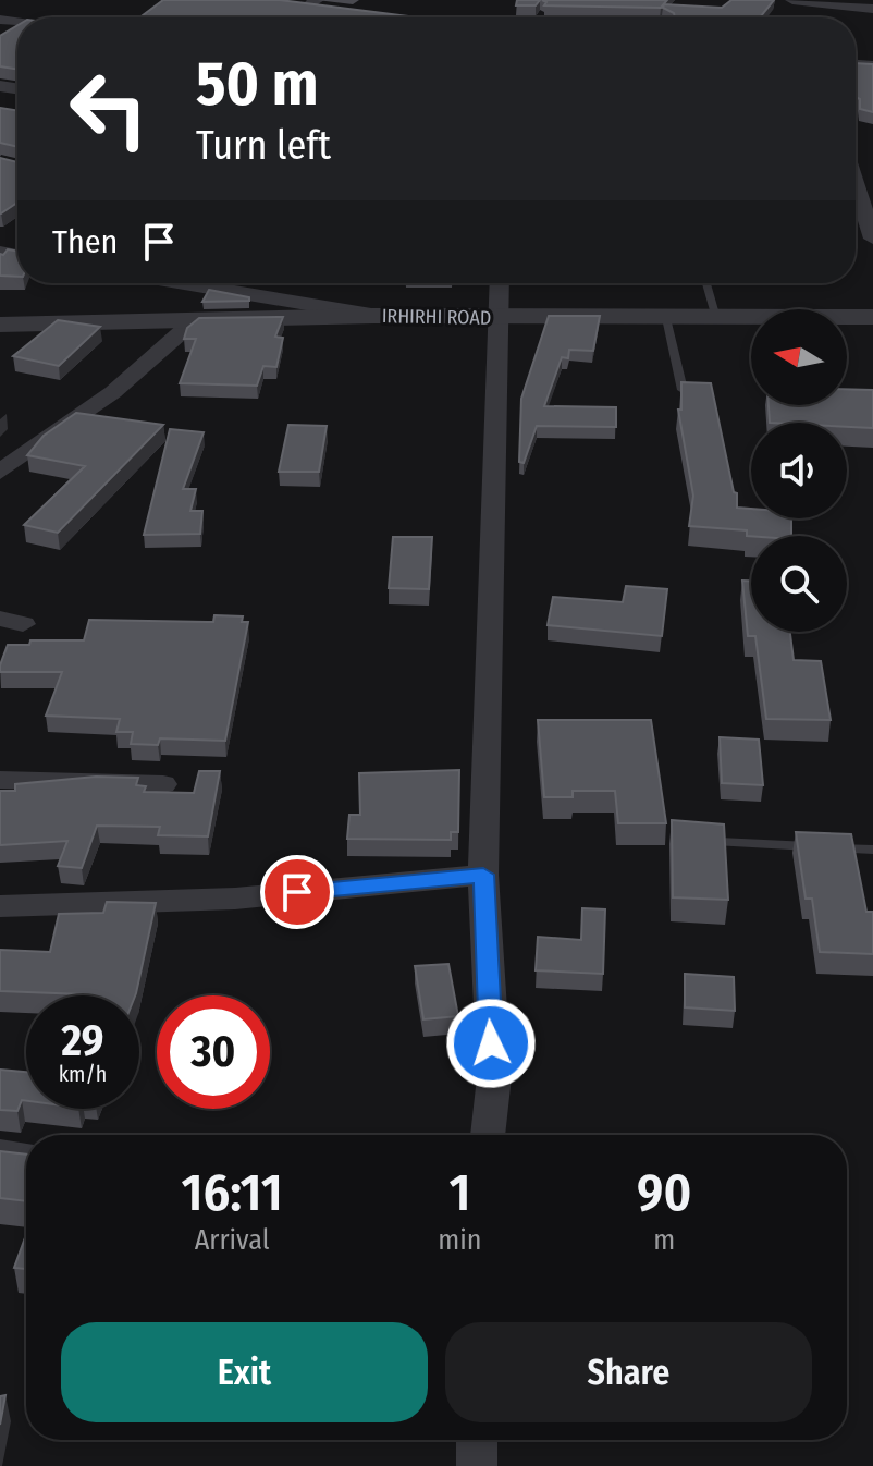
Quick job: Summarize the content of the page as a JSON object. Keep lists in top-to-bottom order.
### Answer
{
  "streets": {
    "street": ["IRHIRHI ROAD"]
  },
  "north": "left",
  "page": {
    "turn": ["50 m", "Turn left"],
    "then": "Then",
    "speed": "29 km/h",
    "limit": "30",
    "eta": [
      "16:11",
      "Arrival",
      "1",
      "min",
      "90",
      "m"
    ],
    "buttons": ["Exit", "Share"]
  }
}
